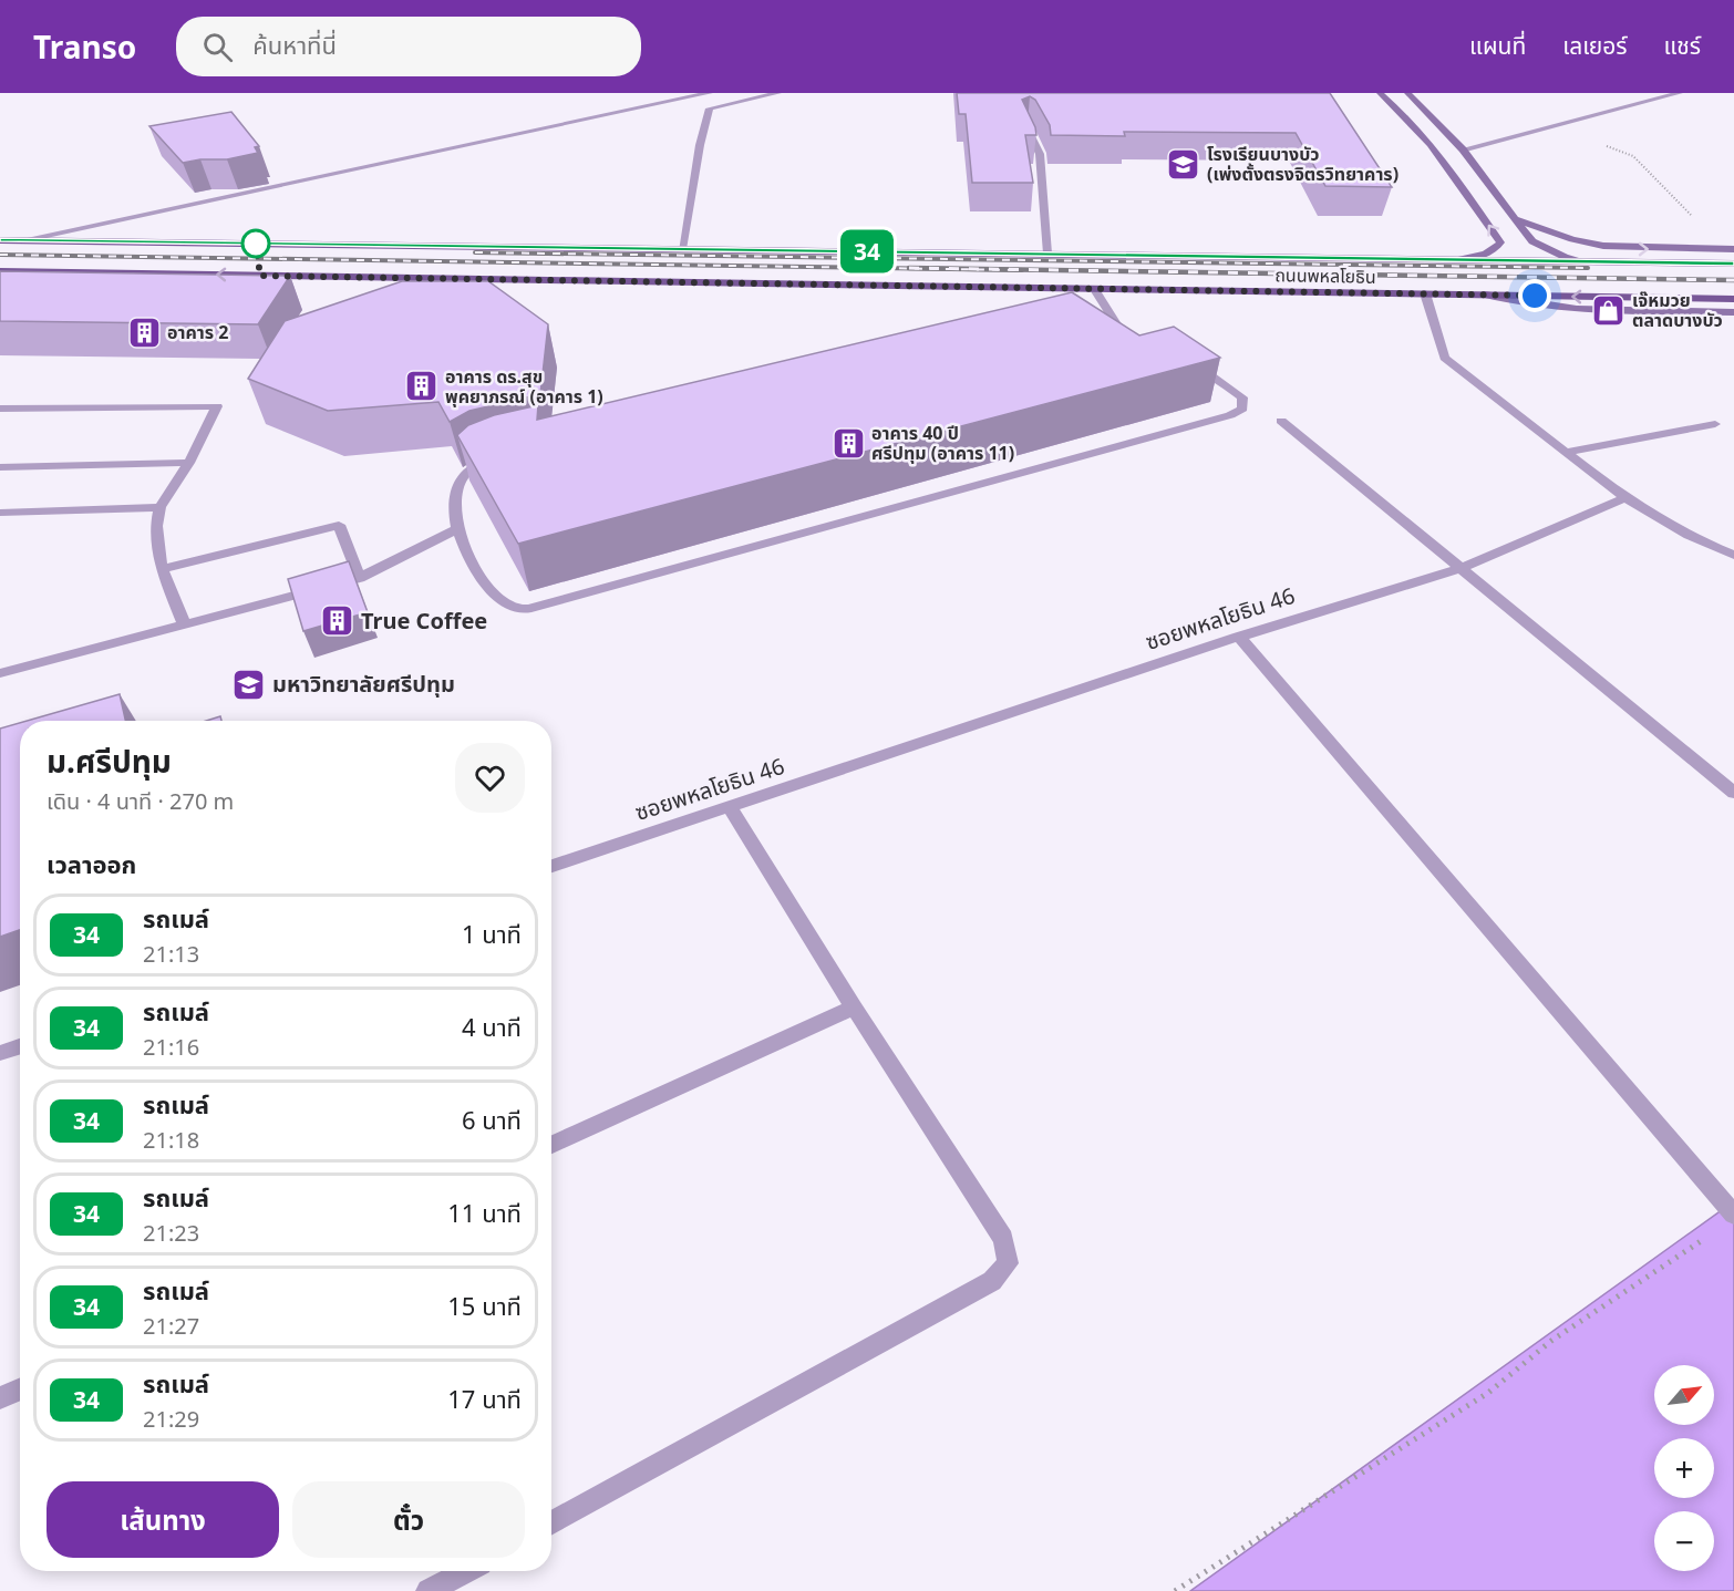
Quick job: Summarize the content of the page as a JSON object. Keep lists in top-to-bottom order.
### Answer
{
  "streets": {
    "main road": ["ถนนพหลโยธิน"],
    "street": ["ซอยพหลโยธิน 46"]
  },
  "places": {
    "school or university": ["โรงเรียนบางบัว (เพ่งตั้งตรงจิตรวิทยาคาร)", "มหาวิทยาลัยศรีปทุม"],
    "shop": ["เจ๊หมวย ตลาดบางบัว"],
    "building": [
      "อาคาร 2",
      "อาคาร ดร.สุข พุคยาภรณ์ (อาคาร 1)",
      "อาคาร 40 ปี ศรีปทุม (อาคาร 11)",
      "True Coffee"
    ]
  },
  "lines": ["bus line 34"],
  "north": "top right",
  "page": {
    "header": "Transo",
    "search": "ค้นหาที่นี่",
    "nav": ["แผนที่", "เลเยอร์", "แชร์"],
    "on_map": "34",
    "heading": [
      ["ม.ศรีปทุม", "เดิน · 4 นาที · 270 m"],
      "เวลาออก"
    ],
    "list": [
      {
        "mark": "34",
        "name": "รถเมล์",
        "note": "21:13",
        "value": "1 นาที"
      },
      {
        "mark": "34",
        "name": "รถเมล์",
        "note": "21:16",
        "value": "4 นาที"
      },
      {
        "mark": "34",
        "name": "รถเมล์",
        "note": "21:18",
        "value": "6 นาที"
      },
      {
        "mark": "34",
        "name": "รถเมล์",
        "note": "21:23",
        "value": "11 นาที"
      },
      {
        "mark": "34",
        "name": "รถเมล์",
        "note": "21:27",
        "value": "15 นาที"
      },
      {
        "mark": "34",
        "name": "รถเมล์",
        "note": "21:29",
        "value": "17 นาที"
      }
    ],
    "map_buttons": ["+", "−"],
    "buttons": ["เส้นทาง", "ตั๋ว"]
  }
}
